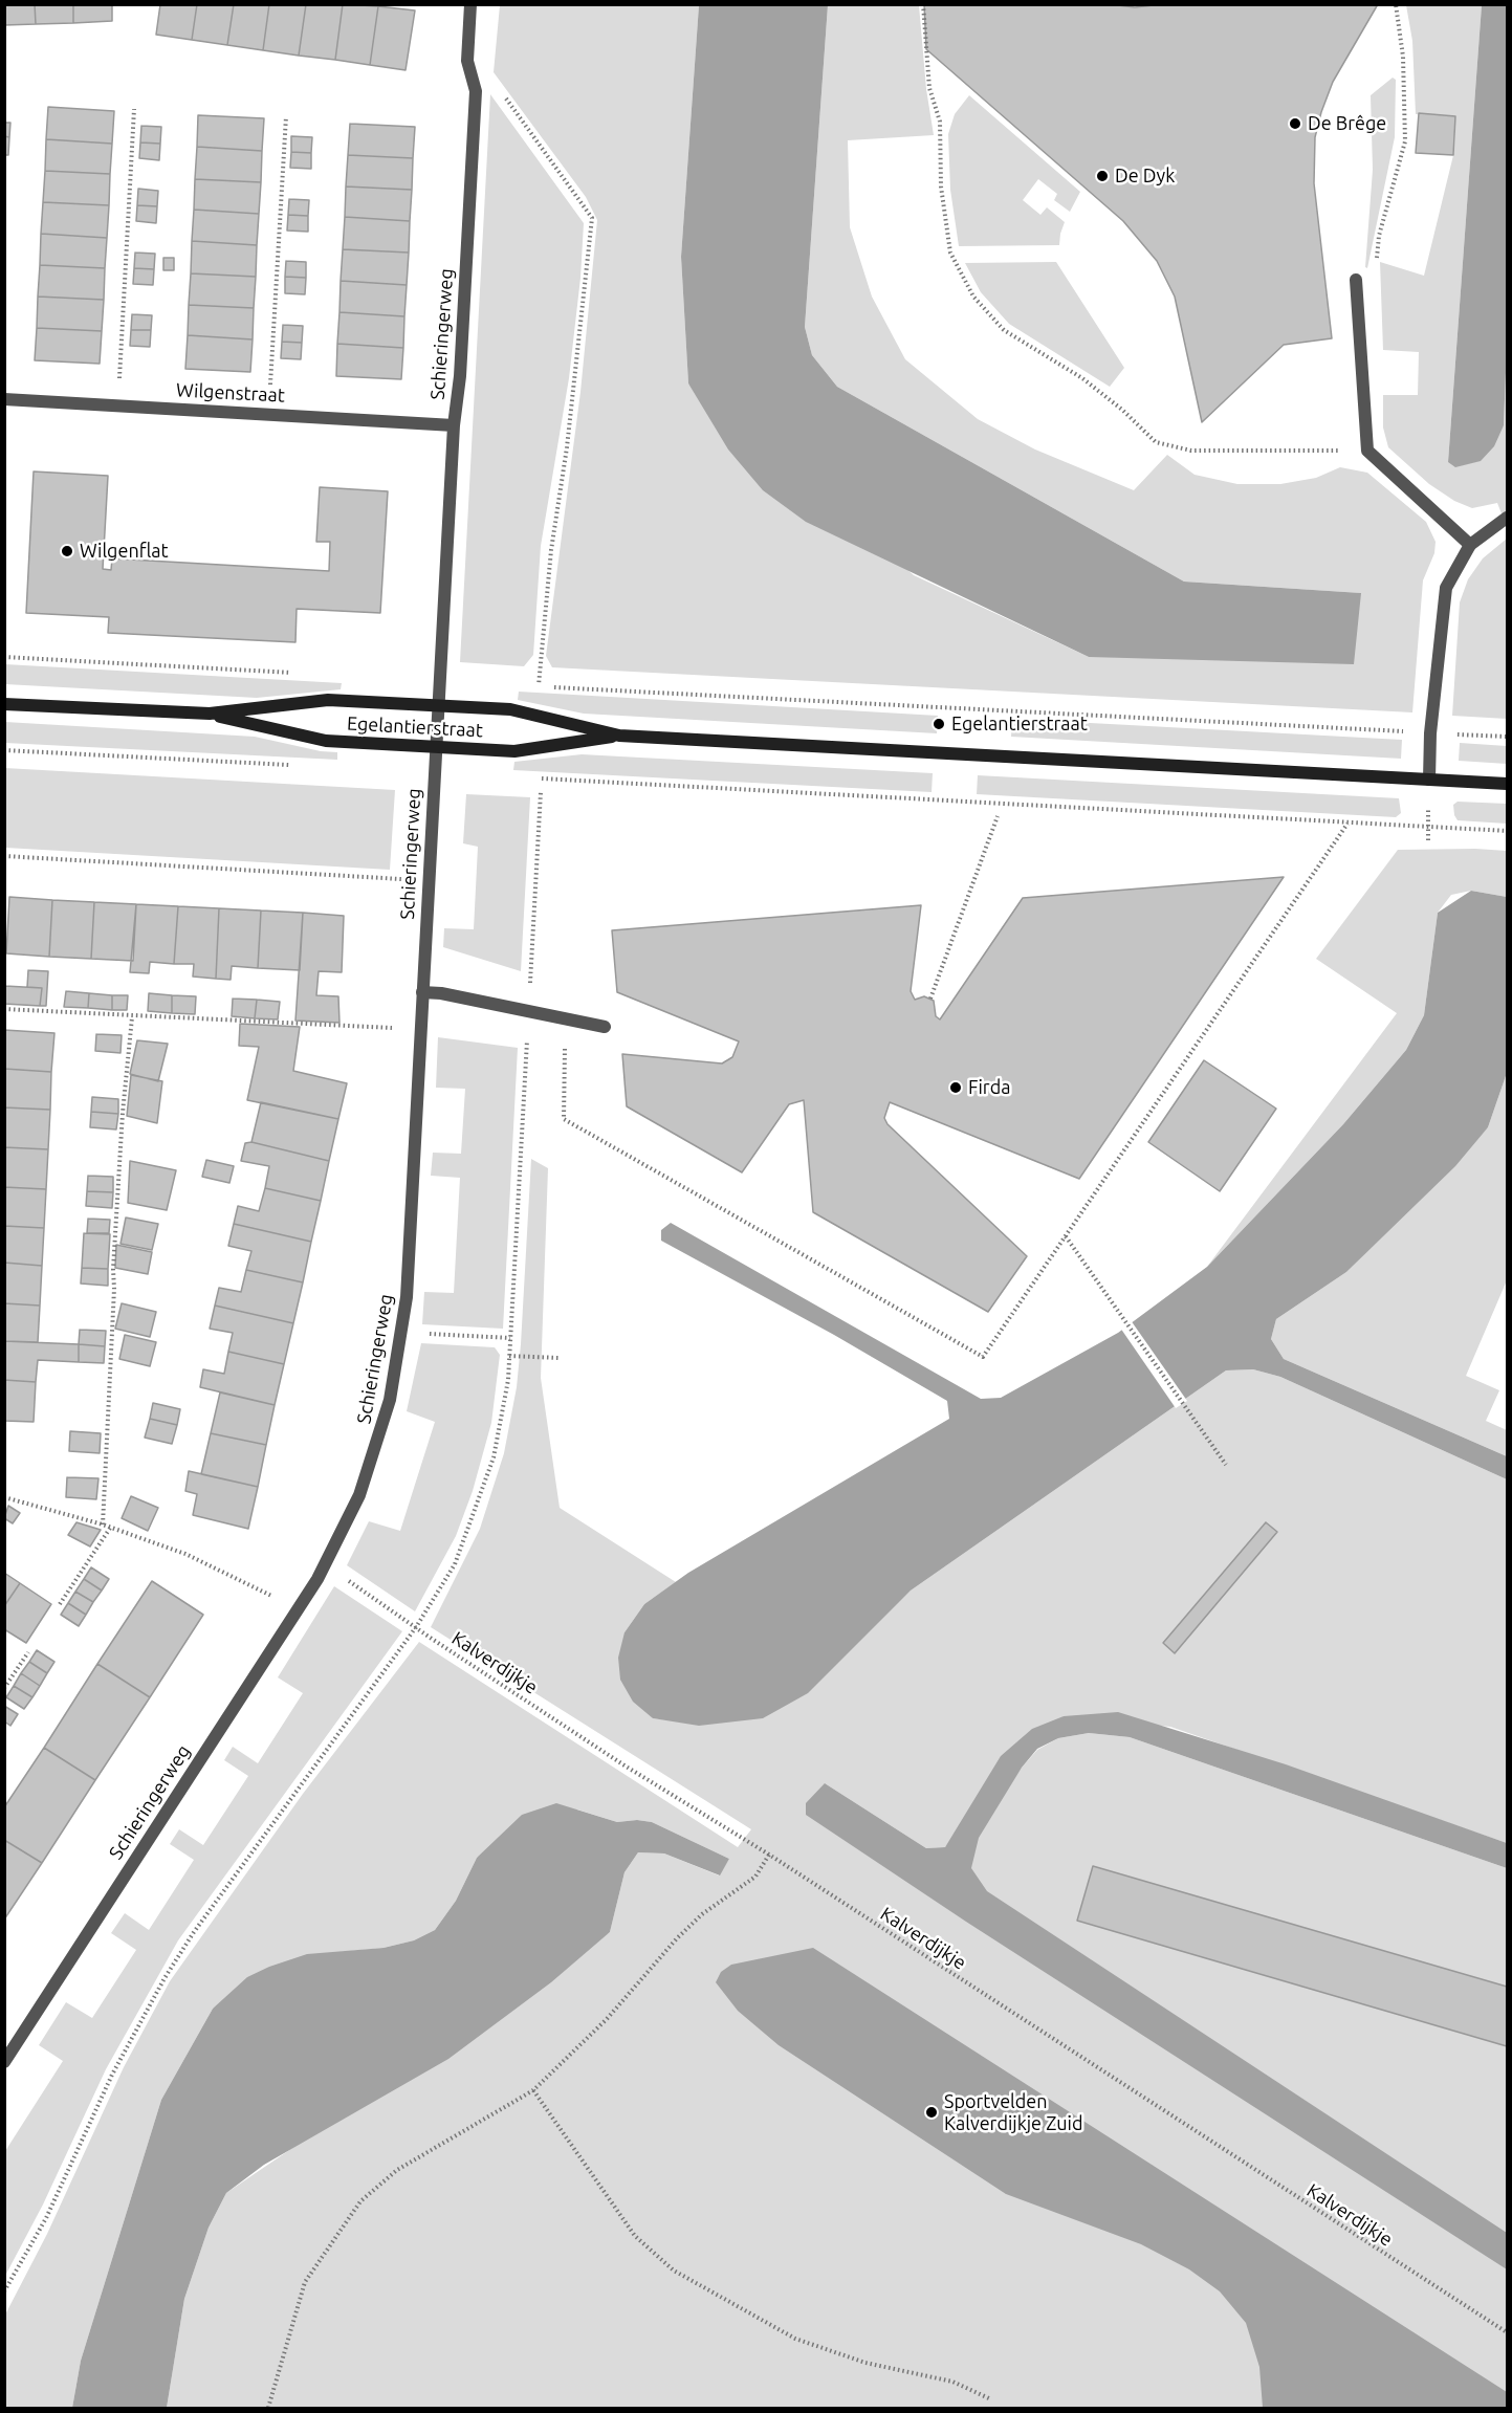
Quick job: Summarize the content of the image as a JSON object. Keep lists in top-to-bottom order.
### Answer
{
  "streets": {
    "main road": ["Egelantierstraat"],
    "street": ["Schieringerweg", "Wilgenstraat"],
    "path": ["Kalverdijkje"]
  },
  "crossings": [
    ["Schieringerweg", "Wilgenstraat"],
    ["Schieringerweg", "Egelantierstraat"],
    ["Schieringerweg", "Kalverdijkje"]
  ],
  "places": [
    "De Brêge",
    "De Dyk",
    "Wilgenflat",
    "Egelantierstraat",
    "Firda",
    "Sportvelden Kalverdijkje Zuid"
  ]
}
